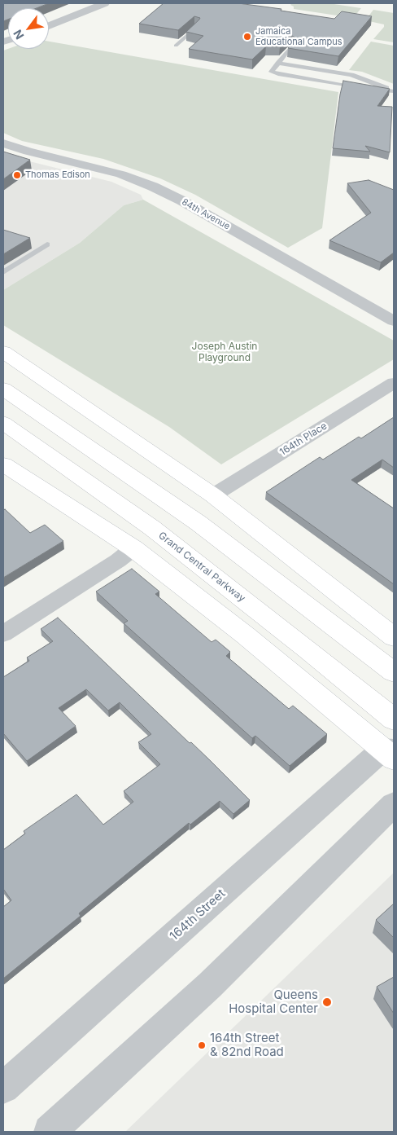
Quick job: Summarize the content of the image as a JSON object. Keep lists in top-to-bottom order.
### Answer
{
  "streets": {
    "main road": ["Grand Central Parkway"],
    "street": ["84th Avenue", "164th Place", "164th Street"]
  },
  "parks": ["Joseph Austin Playground"],
  "places": [
    "Jamaica Educational Campus",
    "Thomas Edison",
    "Queens Hospital Center",
    "164th Street & 82nd Road"
  ],
  "north": "bottom left"
}
